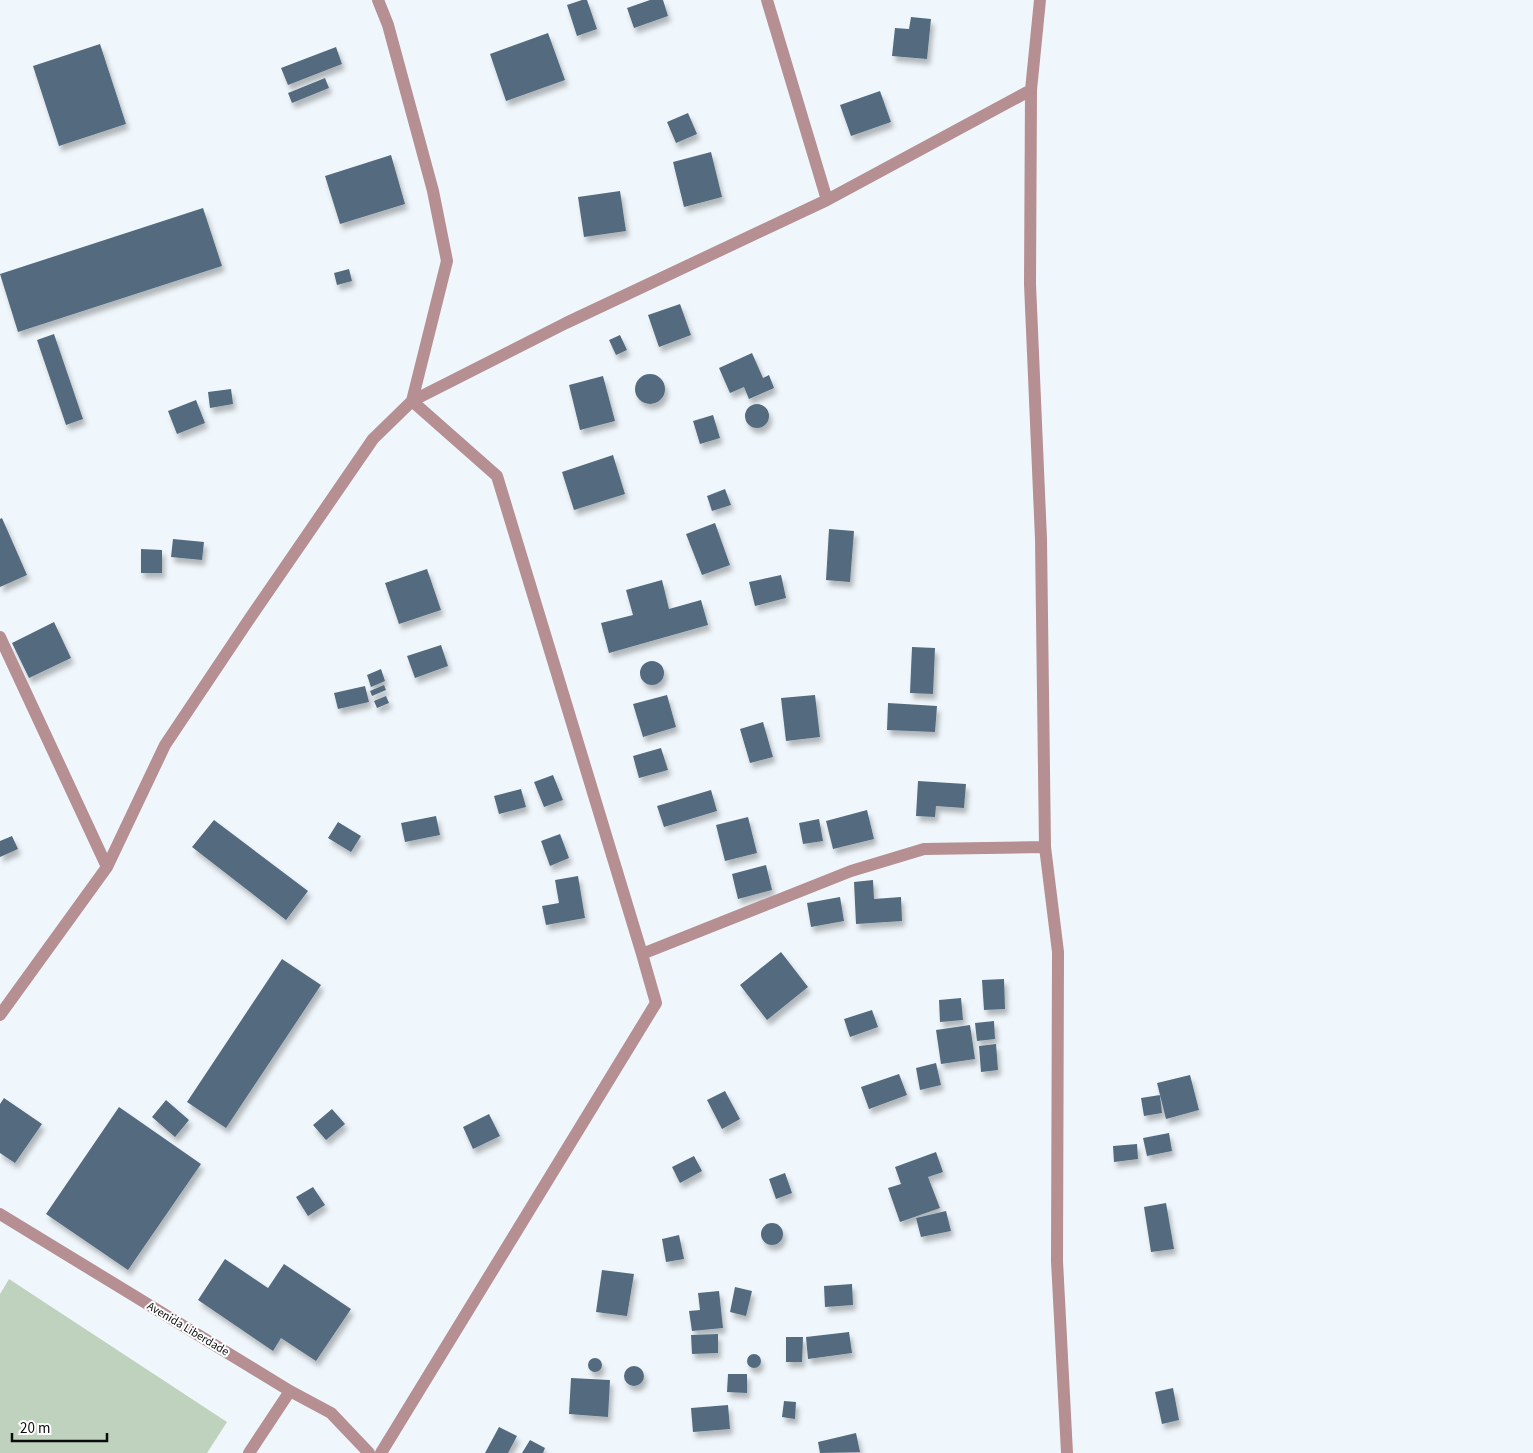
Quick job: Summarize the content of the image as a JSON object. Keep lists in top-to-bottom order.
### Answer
{
  "streets": {
    "street": ["Avenida Liberdade"]
  },
  "scale_bar": "20 m"
}
